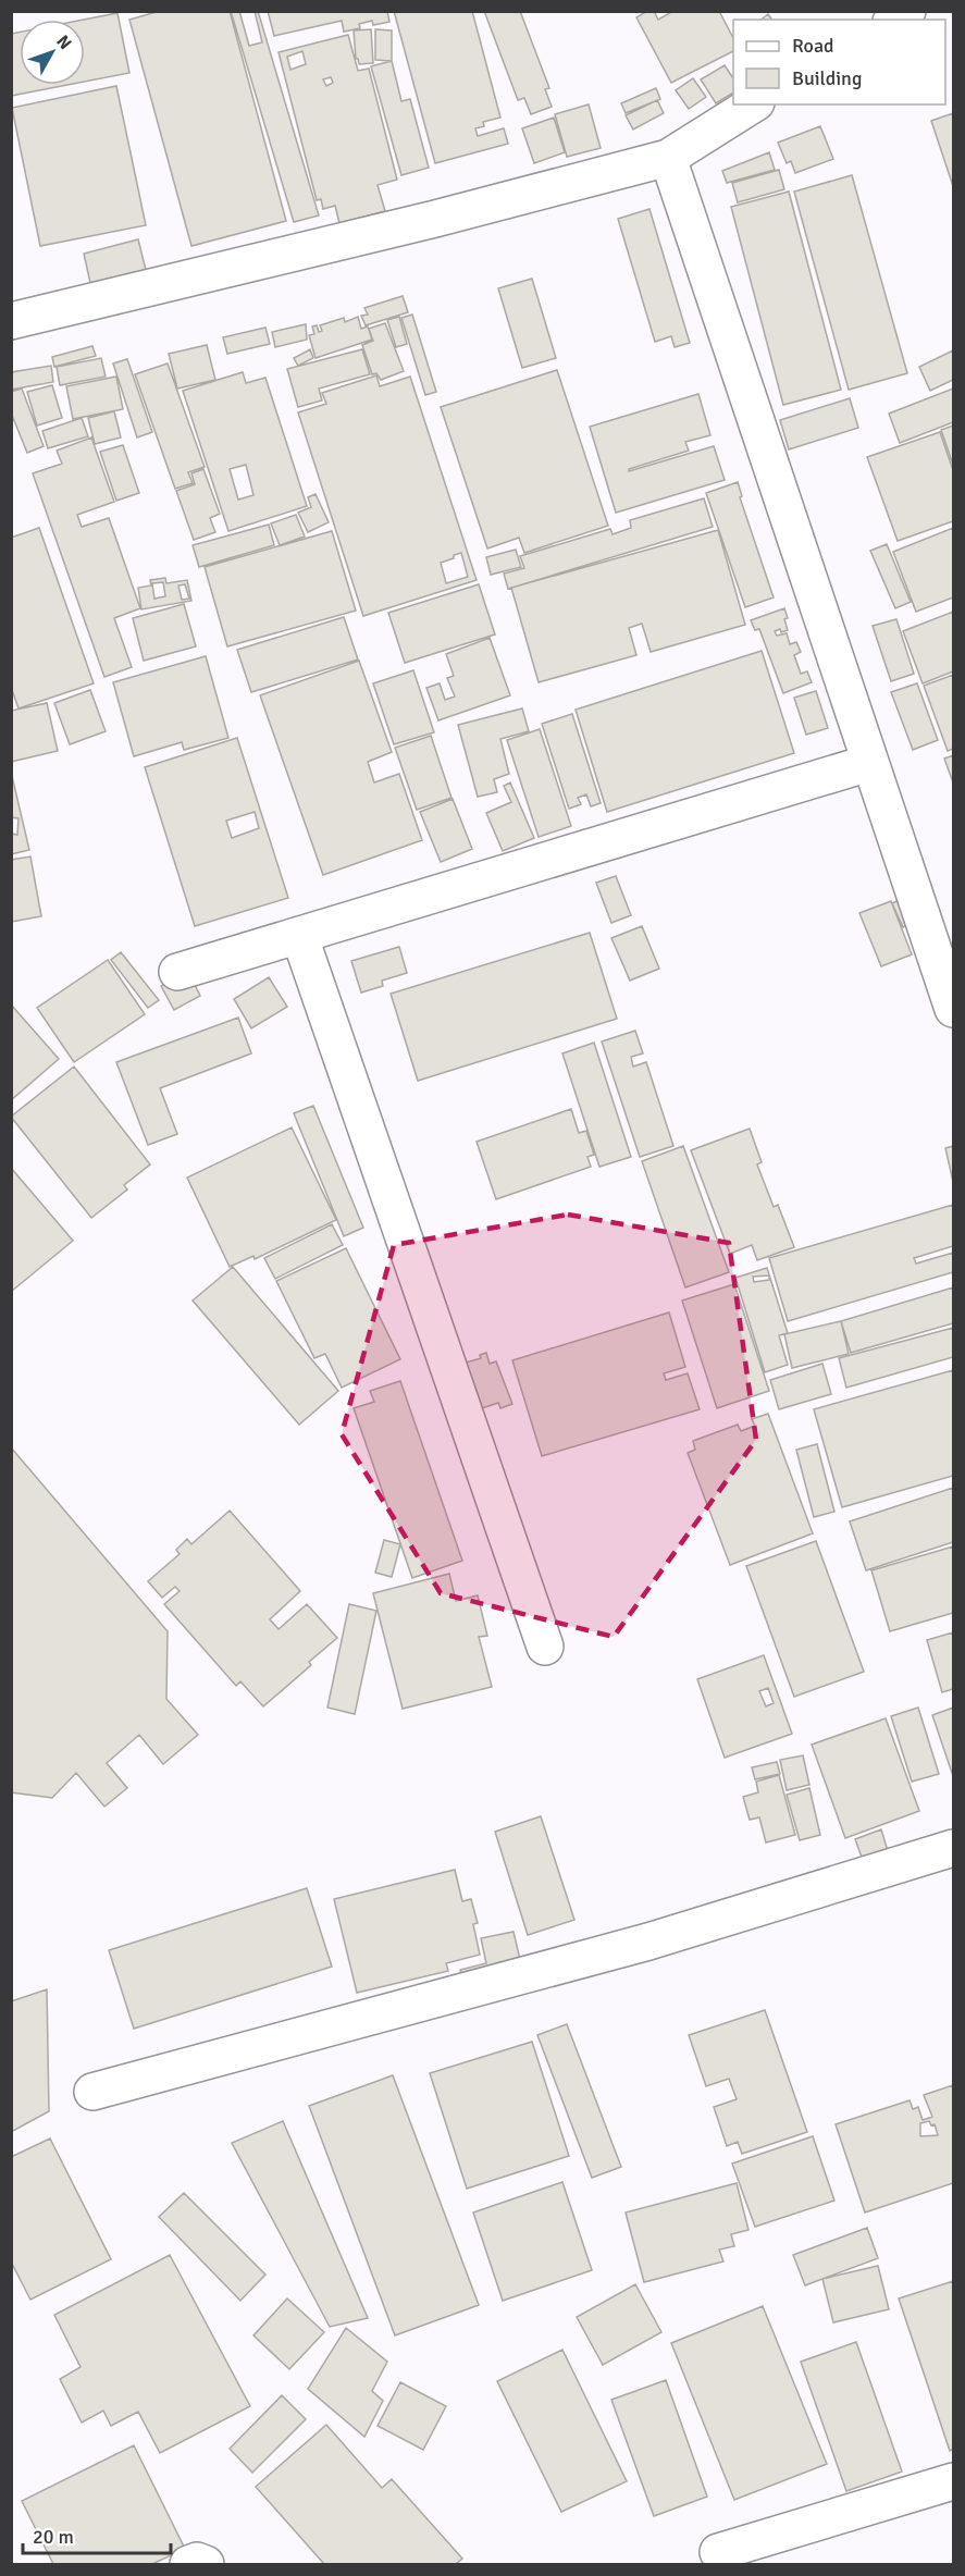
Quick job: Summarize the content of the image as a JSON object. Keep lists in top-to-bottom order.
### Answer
{
  "legend": ["Road", "Building"],
  "scale_bar": "20 m",
  "north": "top right"
}
